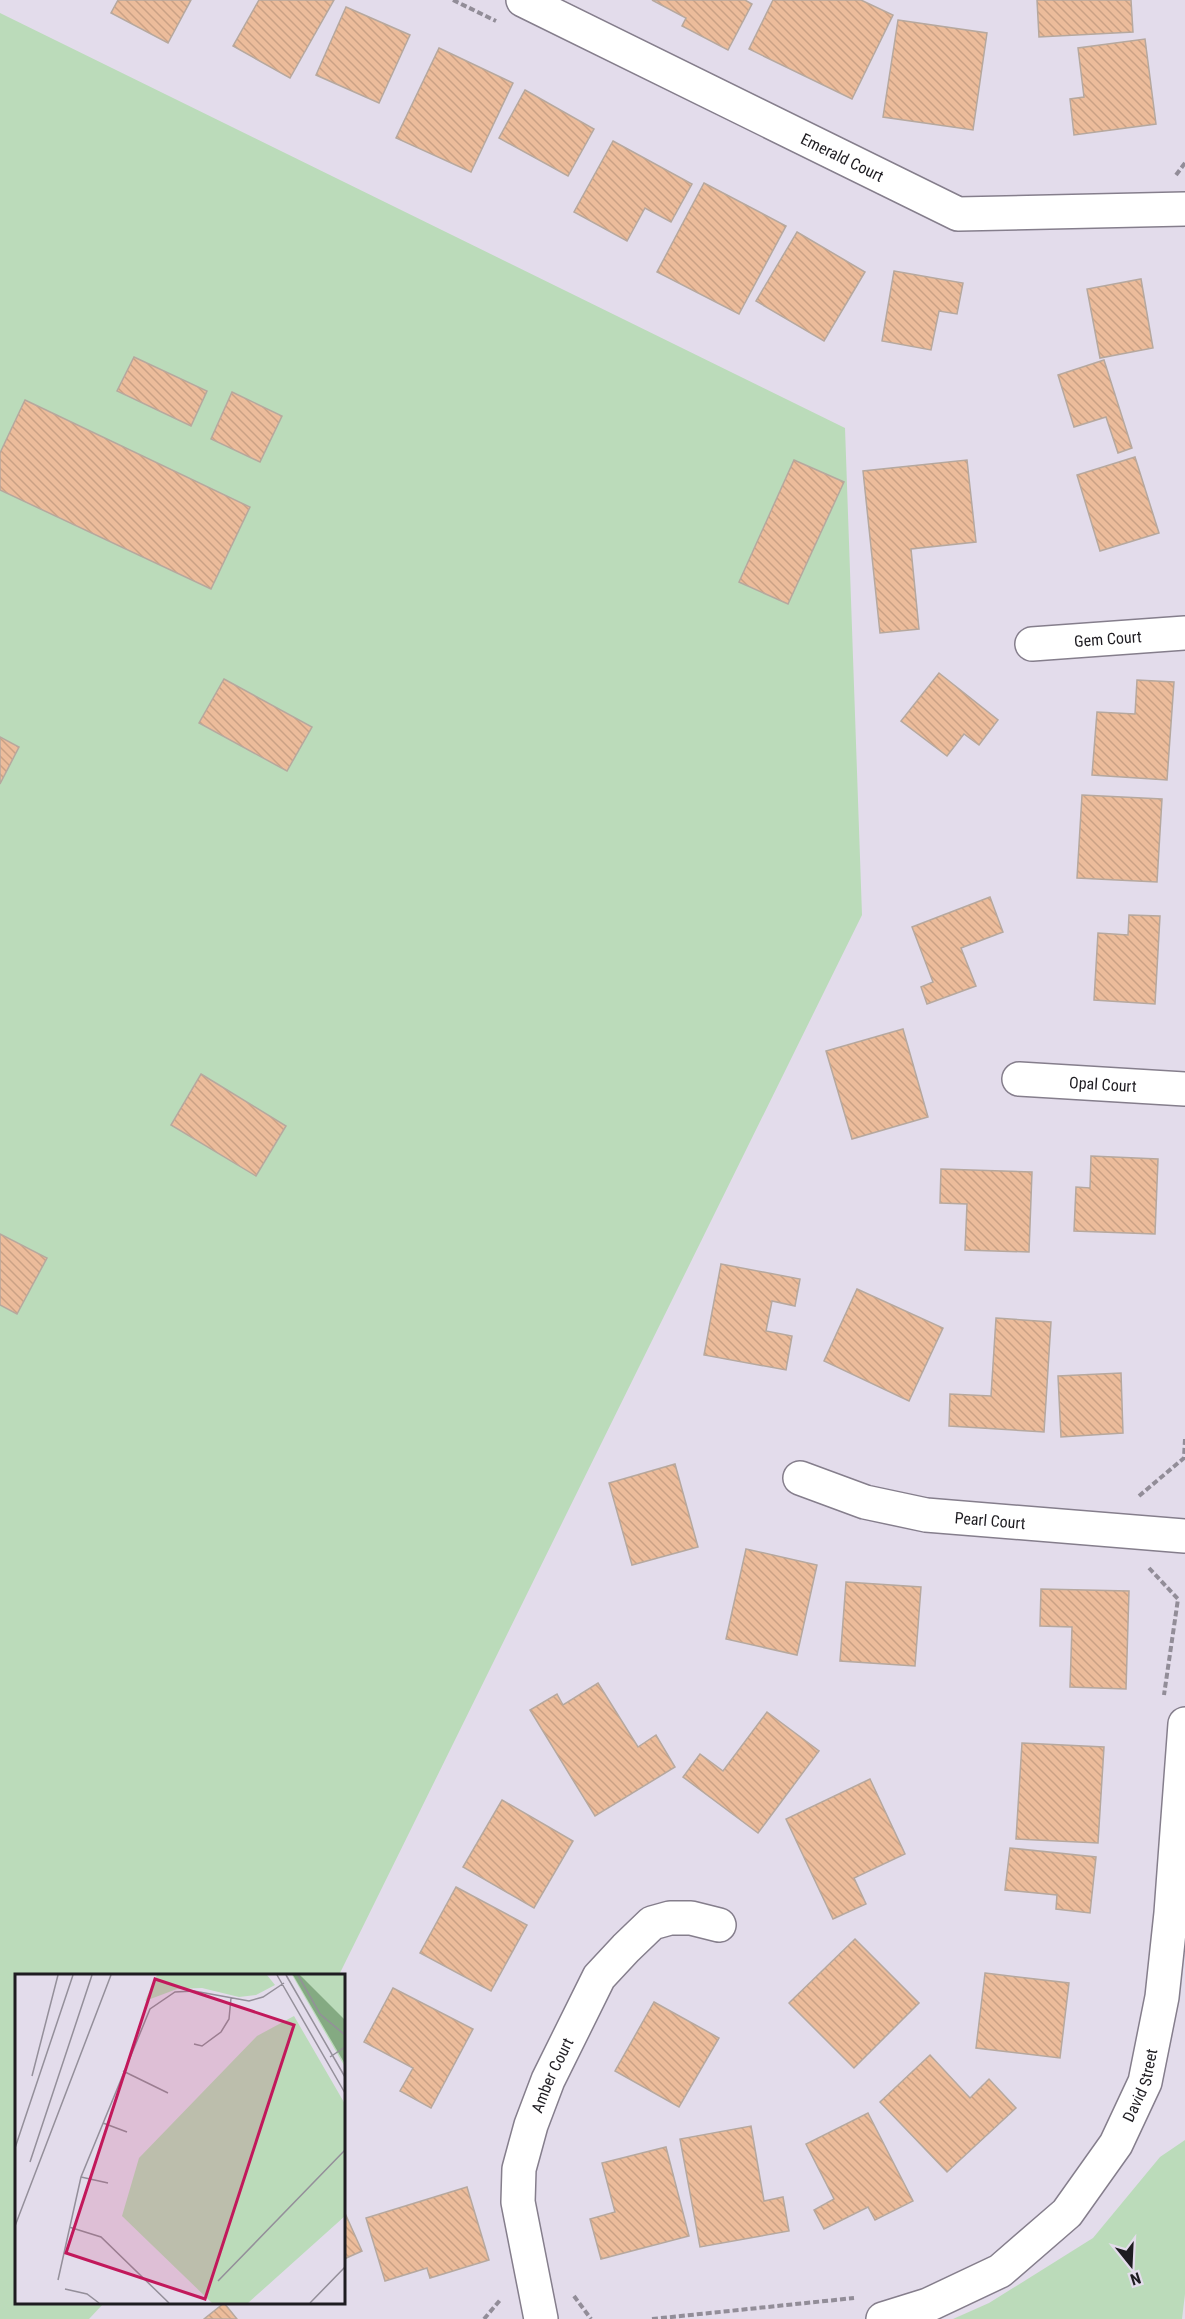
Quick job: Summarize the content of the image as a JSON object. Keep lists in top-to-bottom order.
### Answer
{
  "streets": {
    "street": [
      "Emerald Court",
      "Gem Court",
      "Opal Court",
      "Pearl Court",
      "Amber Court",
      "David Street"
    ]
  },
  "north": "bottom"
}
